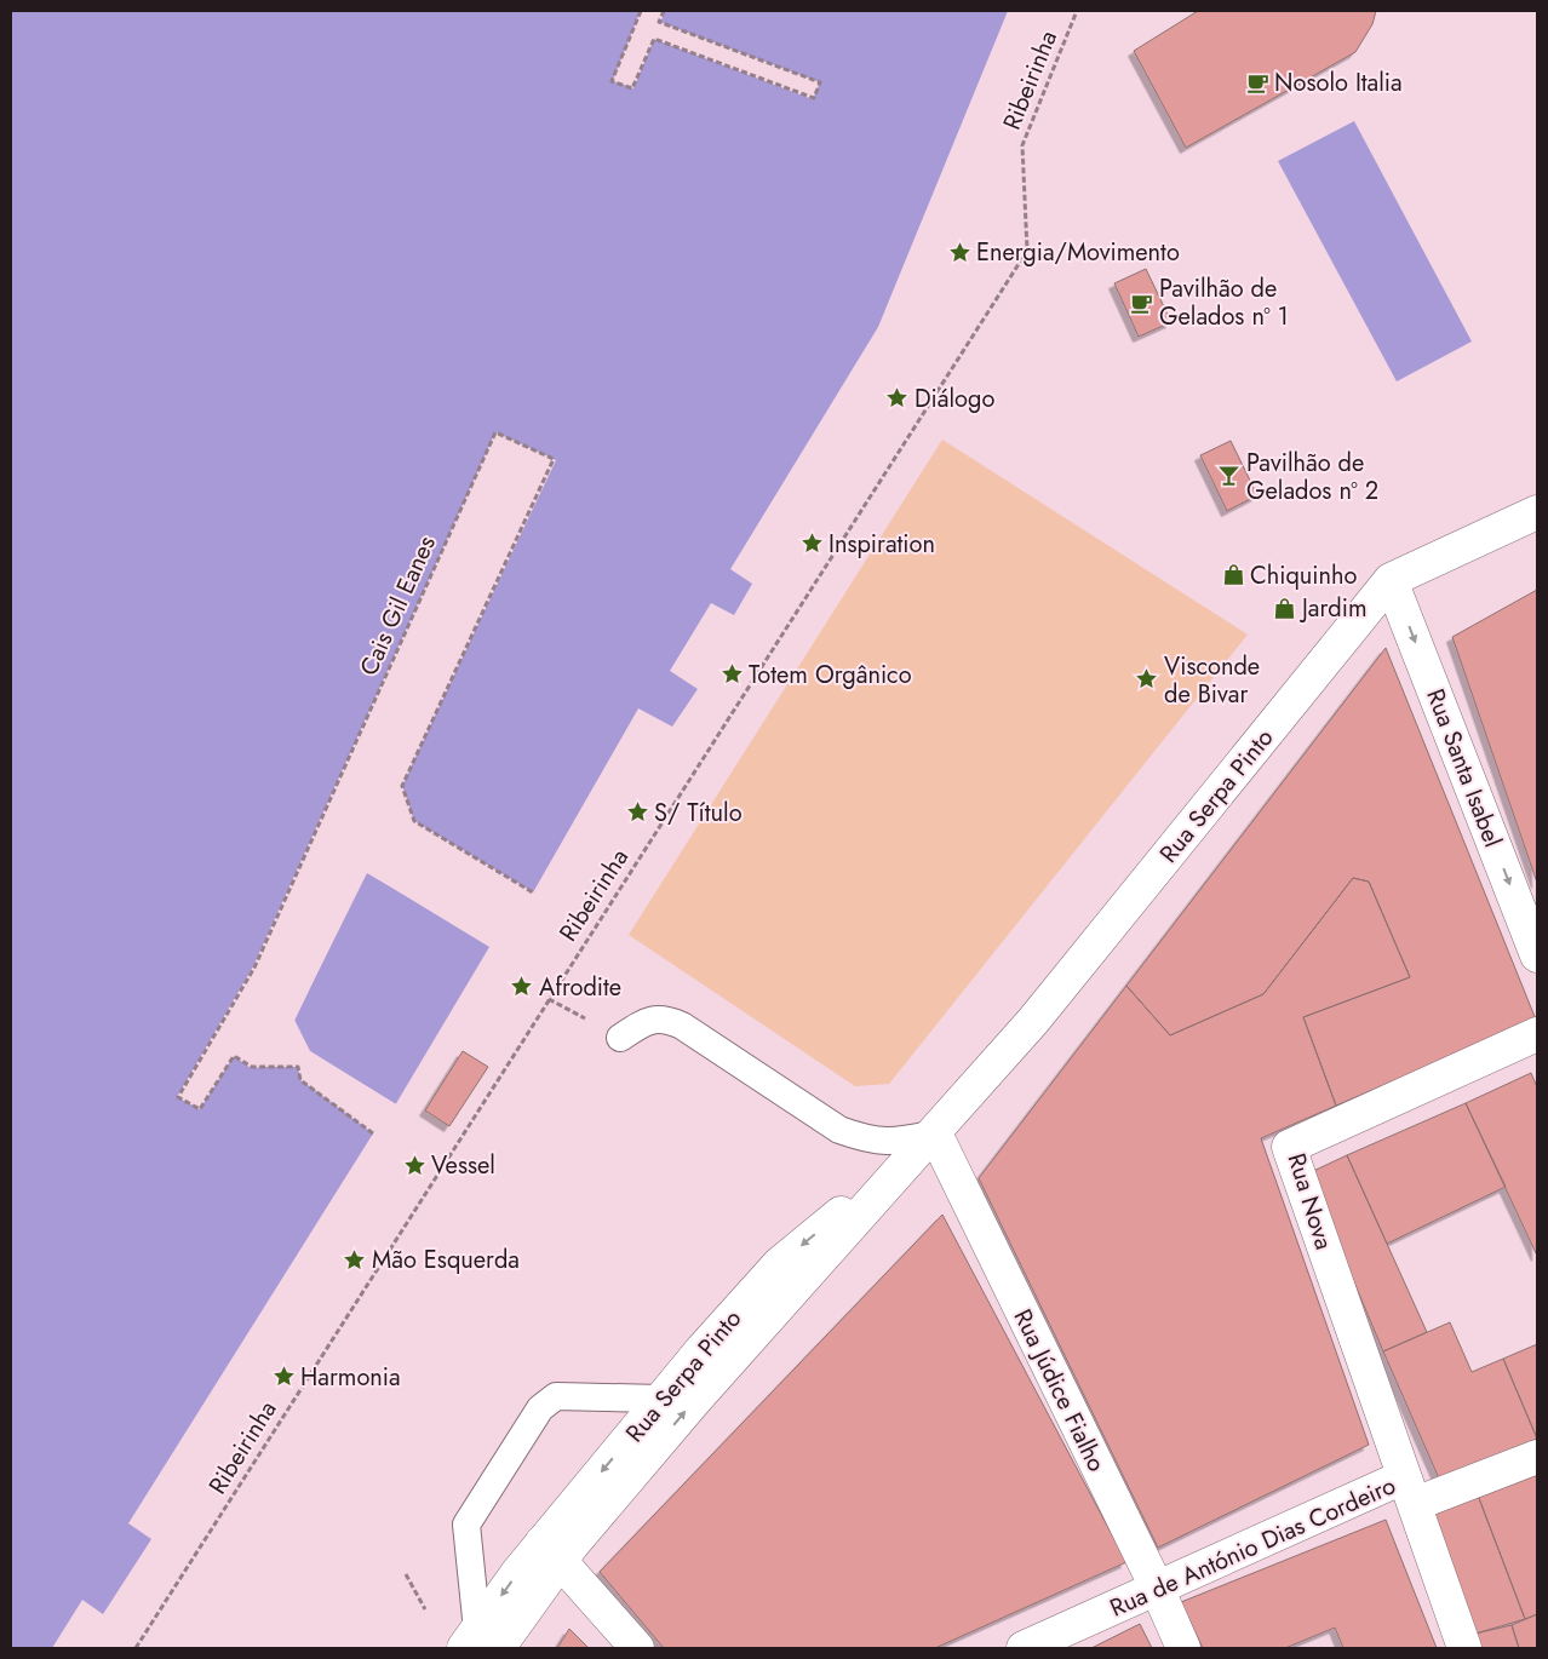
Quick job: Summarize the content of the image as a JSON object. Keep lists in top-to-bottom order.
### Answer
{
  "streets": {
    "street": [
      "Rua Santa Isabel",
      "Rua Serpa Pinto",
      "Rua Nova",
      "Rua Júdice Fialho",
      "Rua de António Dias Cordeiro"
    ],
    "path": ["Ribeirinha", "Cais Gil Eanes"]
  },
  "crossings": [
    ["Rua Santa Isabel", "Rua Serpa Pinto"],
    ["Rua Serpa Pinto", "Rua Júdice Fialho"],
    ["Rua Nova", "Rua de António Dias Cordeiro"],
    ["Rua Júdice Fialho", "Rua de António Dias Cordeiro"]
  ],
  "one_way": ["Rua Santa Isabel"],
  "places": {
    "cafe": ["Nosolo Italia", "Pavilhão de Gelados nº 1"],
    "place": [
      "Energia/Movimento",
      "Diálogo",
      "Inspiration",
      "Totem Orgânico",
      "Visconde de Bivar",
      "S/ Título",
      "Afrodite",
      "Vessel",
      "Mão Esquerda",
      "Harmonia"
    ],
    "bar": ["Pavilhão de Gelados nº 2"],
    "shop": ["Chiquinho", "Jardim"]
  }
}
